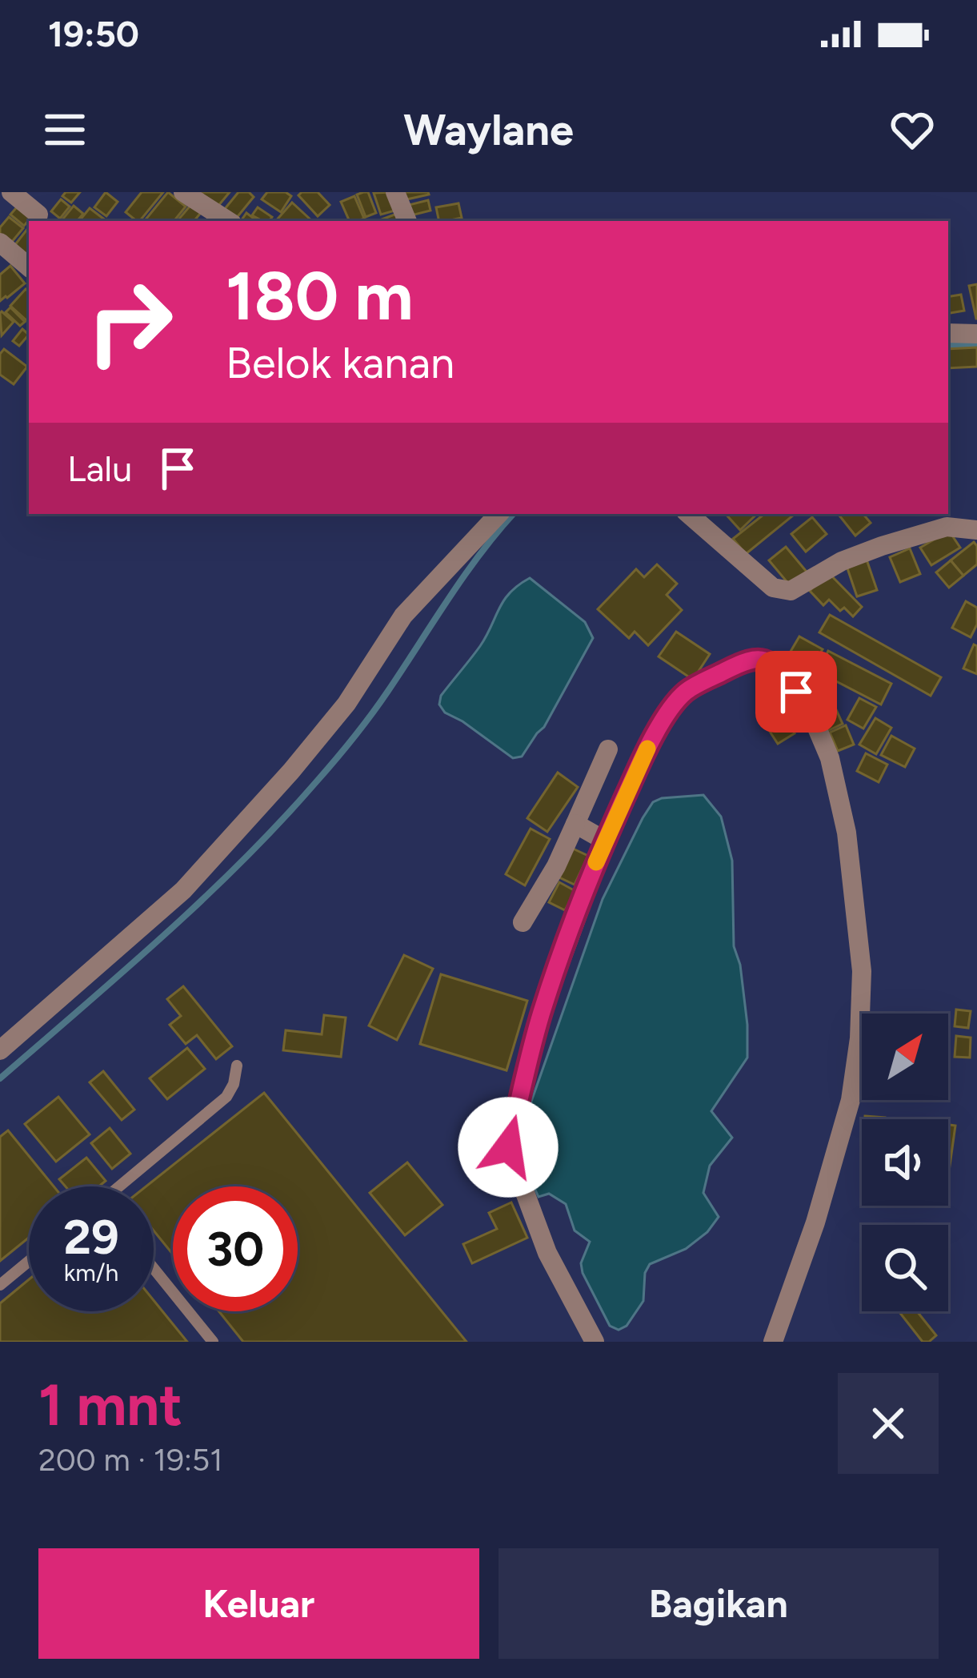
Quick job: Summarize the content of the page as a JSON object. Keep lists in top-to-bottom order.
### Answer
{
  "north": "top right",
  "page": {
    "status": "19:50",
    "header": "Waylane",
    "turn": ["180 m", "Belok kanan"],
    "then": "Lalu",
    "speed": "29 km/h",
    "limit": "30",
    "heading": ["1 mnt", "200 m · 19:51"],
    "buttons": ["Keluar", "Bagikan"]
  }
}
